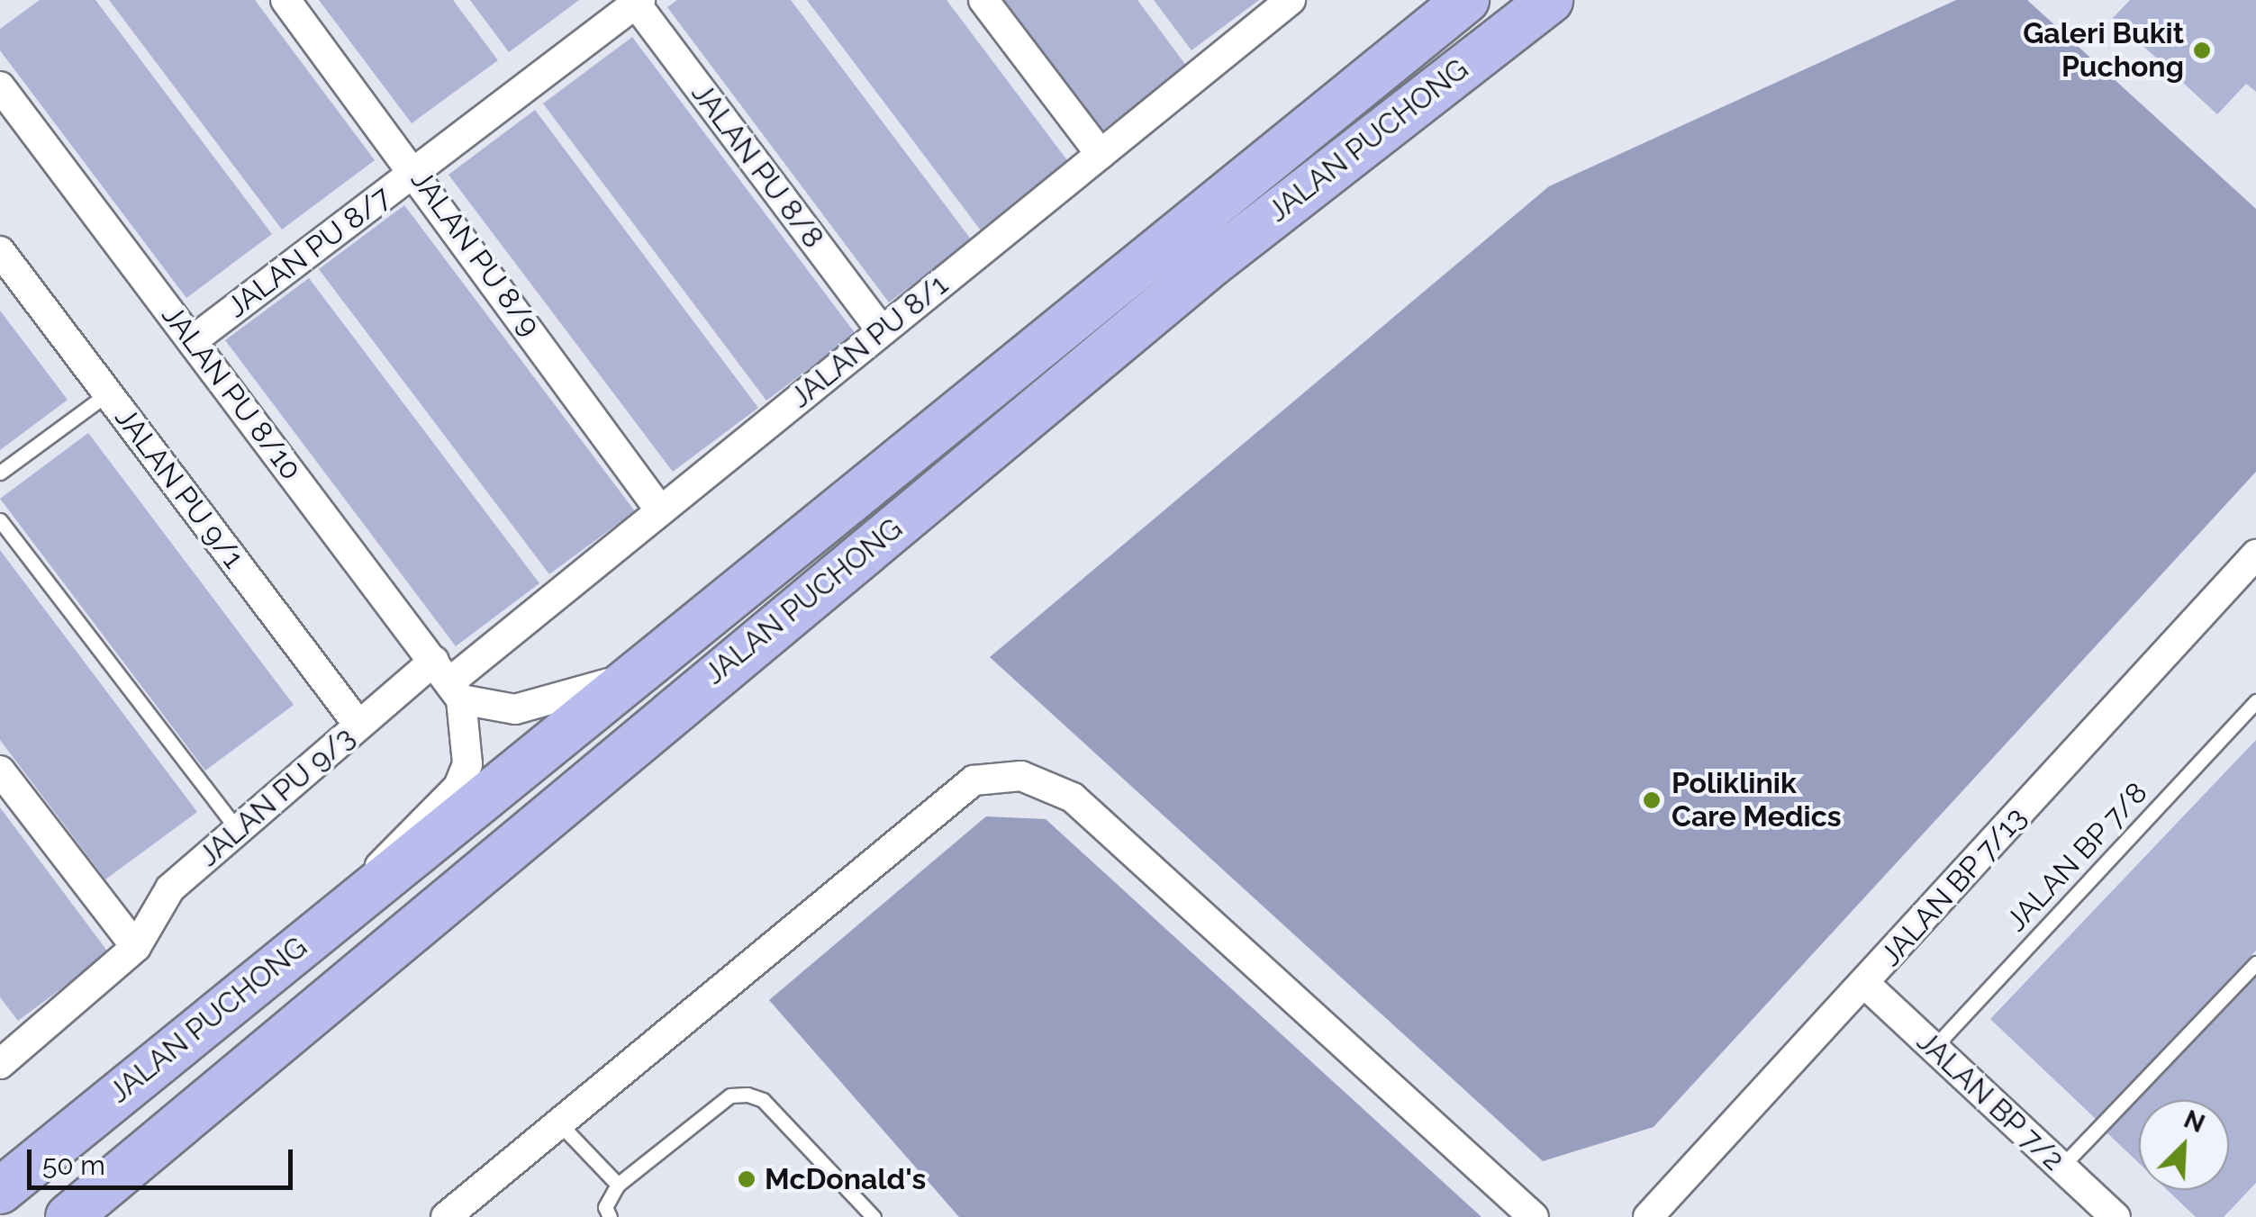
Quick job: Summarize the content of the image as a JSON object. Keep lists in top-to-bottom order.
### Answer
{
  "streets": {
    "main road": ["JALAN PUCHONG"],
    "street": [
      "JALAN PU 8/8",
      "JALAN PU 8/7",
      "JALAN PU 8/9",
      "JALAN PU 8/1",
      "JALAN PU 8/10",
      "JALAN PU 9/1",
      "JALAN PU 9/3",
      "JALAN BP 7/13",
      "JALAN BP 7/2"
    ],
    "lane": ["JALAN BP 7/8"]
  },
  "crossings": [
    ["JALAN PU 8/8", "JALAN PU 8/7"],
    ["JALAN PU 8/8", "JALAN PU 8/1"],
    ["JALAN PU 8/7", "JALAN PU 8/9"],
    ["JALAN PU 8/7", "JALAN PU 8/10"],
    ["JALAN PU 8/9", "JALAN PU 8/1"],
    ["JALAN PU 8/1", "JALAN PU 8/10"],
    ["JALAN PU 8/1", "JALAN PU 9/3"],
    ["JALAN PU 8/10", "JALAN PU 9/3"],
    ["JALAN PU 9/1", "JALAN PU 9/3"],
    ["JALAN BP 7/8", "JALAN BP 7/2"],
    ["JALAN BP 7/13", "JALAN BP 7/2"]
  ],
  "places": ["Galeri Bukit Puchong", "Poliklinik Care Medics", "McDonald's"],
  "scale_bar": "50 m",
  "north": "top right"
}
